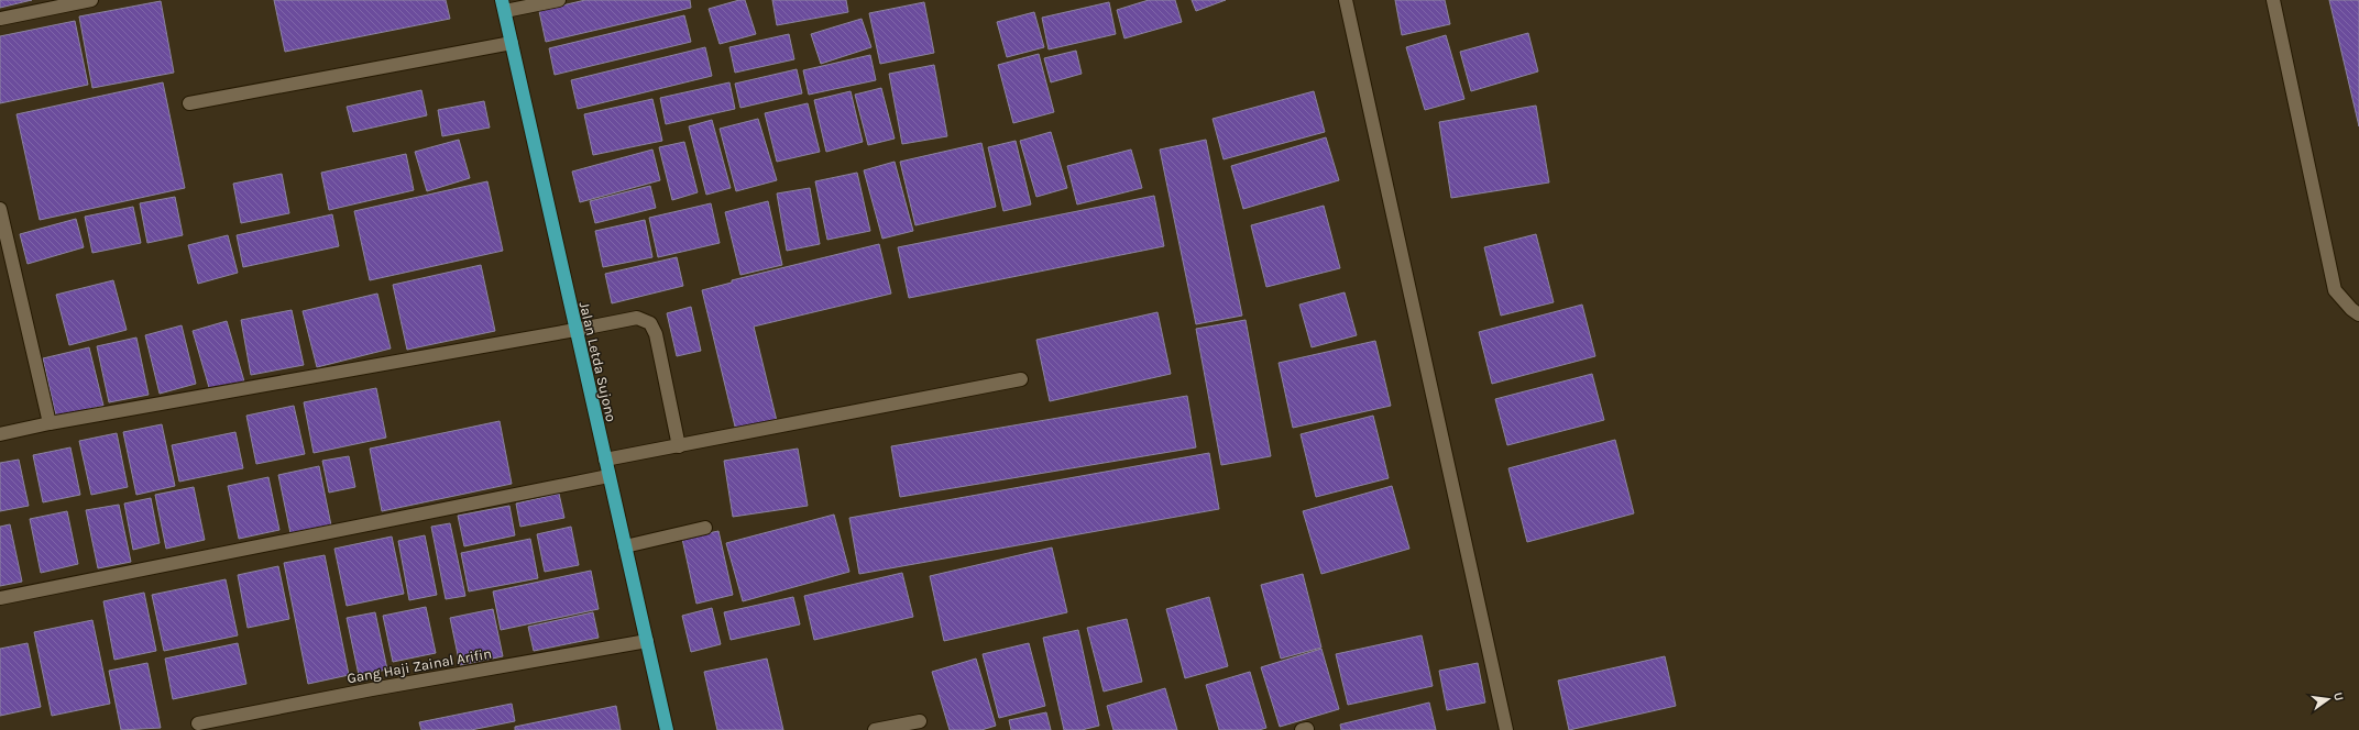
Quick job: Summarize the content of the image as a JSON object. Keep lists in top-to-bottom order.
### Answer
{
  "streets": {
    "highway": ["Jalan Letda Sujono"],
    "street": ["Gang Haji Zainal Arifin"]
  },
  "crossings": [
    ["Jalan Letda Sujono", "Gang Haji Zainal Arifin"]
  ],
  "north": "right"
}
